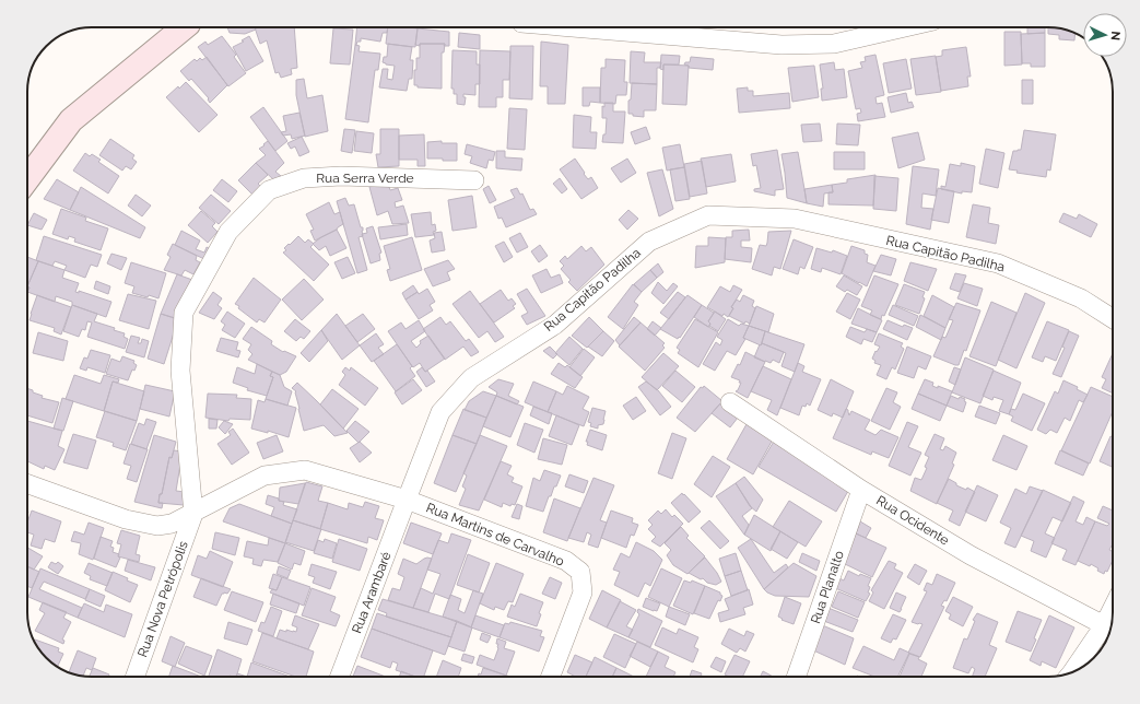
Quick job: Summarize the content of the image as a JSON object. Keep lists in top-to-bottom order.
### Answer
{
  "streets": {
    "street": [
      "Rua Serra Verde",
      "Rua Capitão Padilha",
      "Rua Ocidente",
      "Rua Martins de Carvalho",
      "Rua Planalto",
      "Rua Arambaré",
      "Rua Nova Petrópolis"
    ]
  },
  "crossings": [
    ["Rua Serra Verde", "Rua Nova Petrópolis"],
    ["Rua Capitão Padilha", "Rua Martins de Carvalho"],
    ["Rua Capitão Padilha", "Rua Arambaré"],
    ["Rua Ocidente", "Rua Planalto"],
    ["Rua Martins de Carvalho", "Rua Arambaré"]
  ],
  "north": "right"
}
